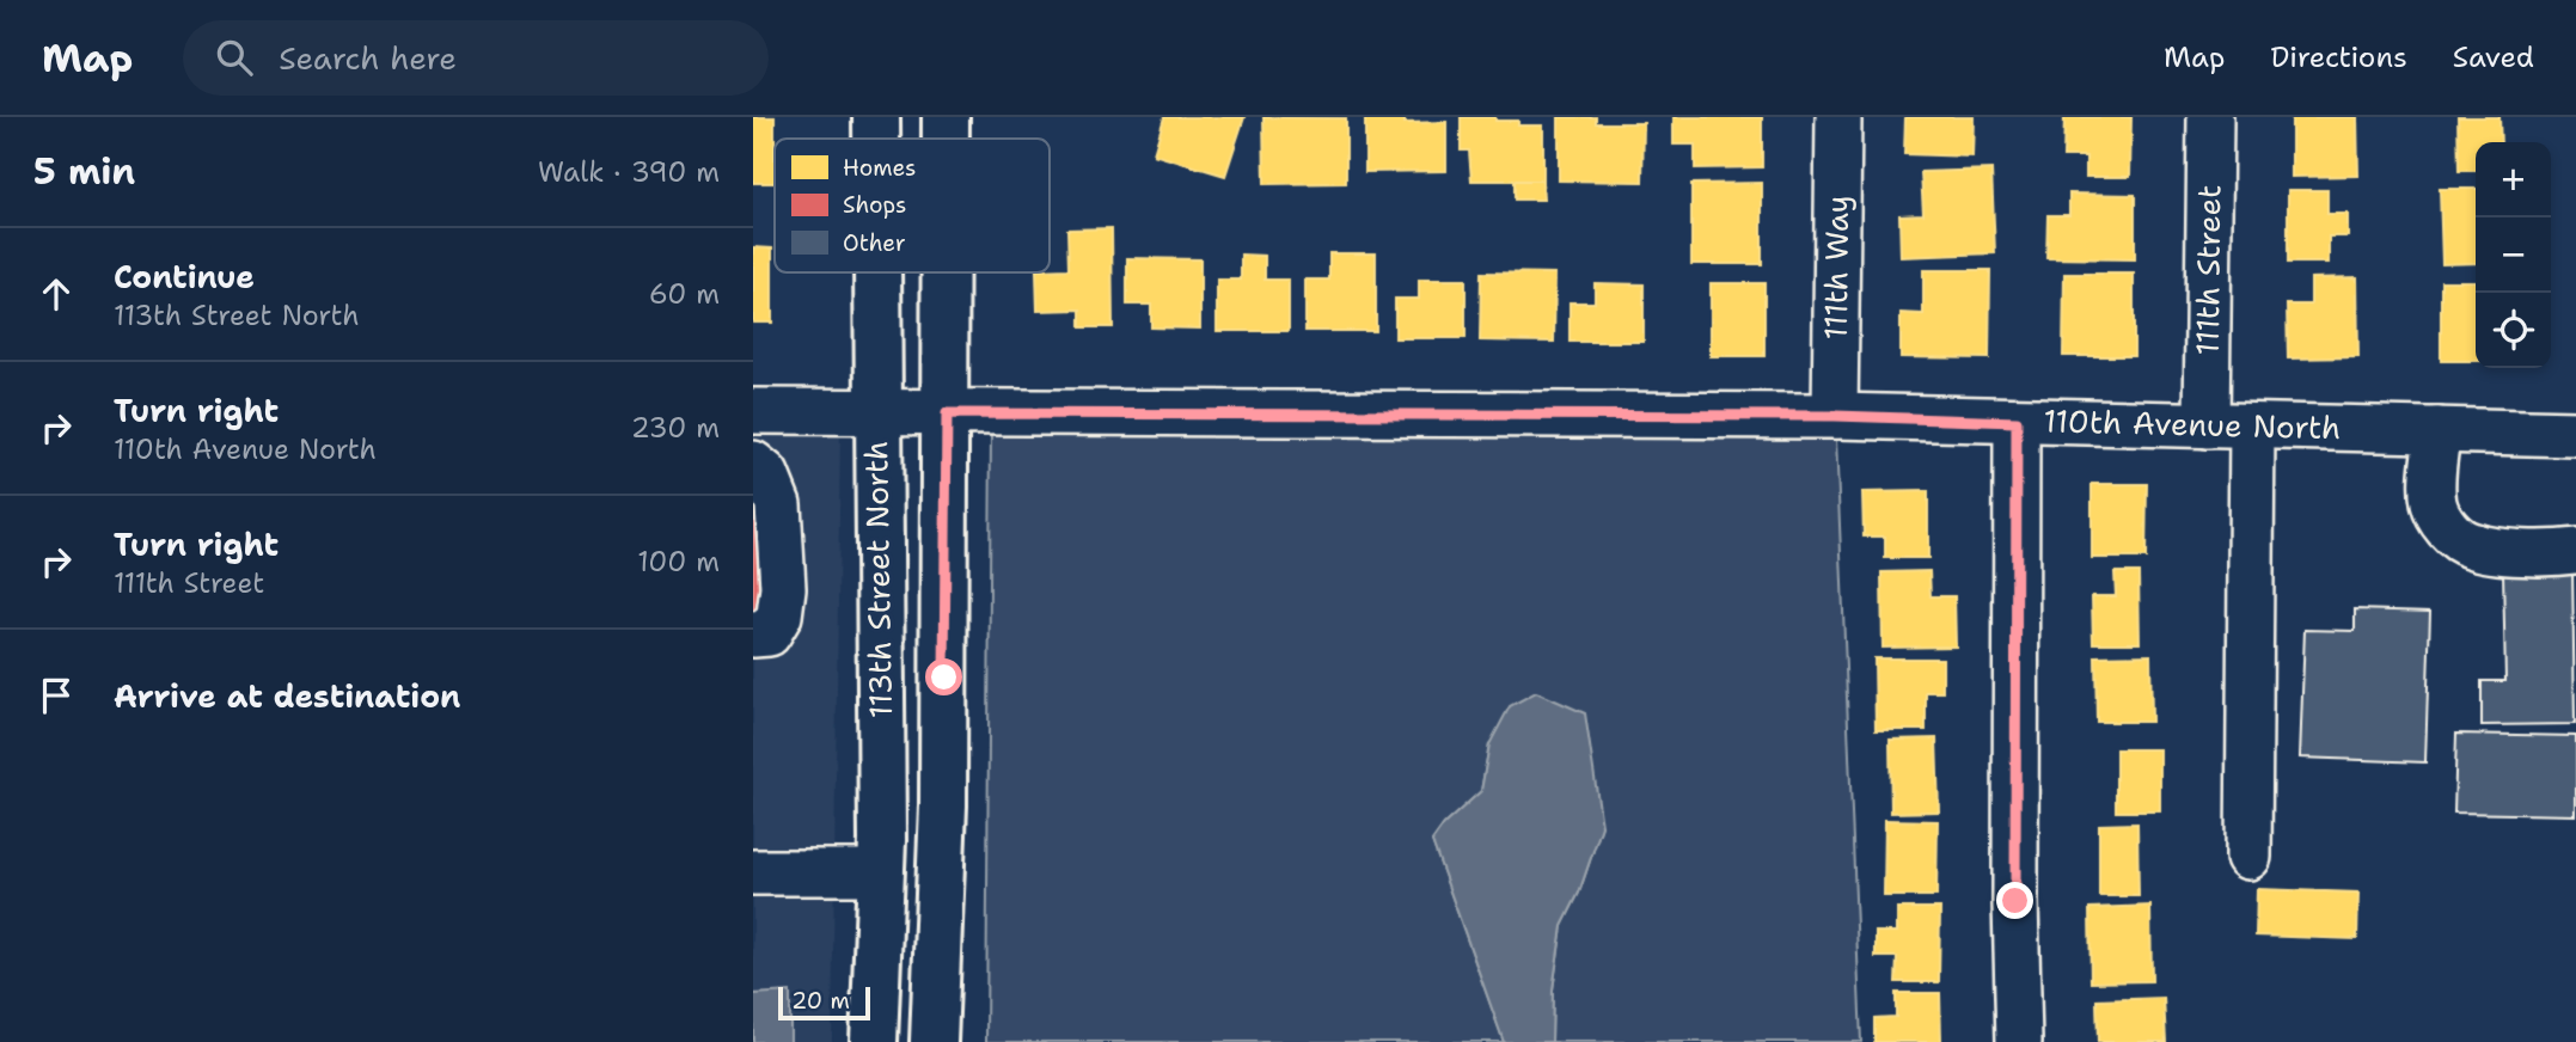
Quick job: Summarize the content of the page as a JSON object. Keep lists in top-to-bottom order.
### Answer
{
  "streets": {
    "main road": ["113th Street North"],
    "street": ["111th Way", "111th Street", "110th Avenue North"]
  },
  "crossings": [
    ["111th Way", "110th Avenue North"],
    ["111th Street", "110th Avenue North"],
    ["110th Avenue North", "113th Street North"]
  ],
  "legend": ["Homes", "Shops", "Other"],
  "scale_bar": "20 m",
  "page": {
    "header": "Map",
    "search": "Search here",
    "nav": ["Map", "Directions", "Saved"],
    "heading": ["5 min", "Walk · 390 m"],
    "map_buttons": ["+", "−"],
    "list": [
      ["Continue", "113th Street North", "60 m"],
      ["Turn right", "110th Avenue North", "230 m"],
      ["Turn right", "111th Street", "100 m"],
      "Arrive at destination"
    ],
    "scale": "20 m"
  }
}
